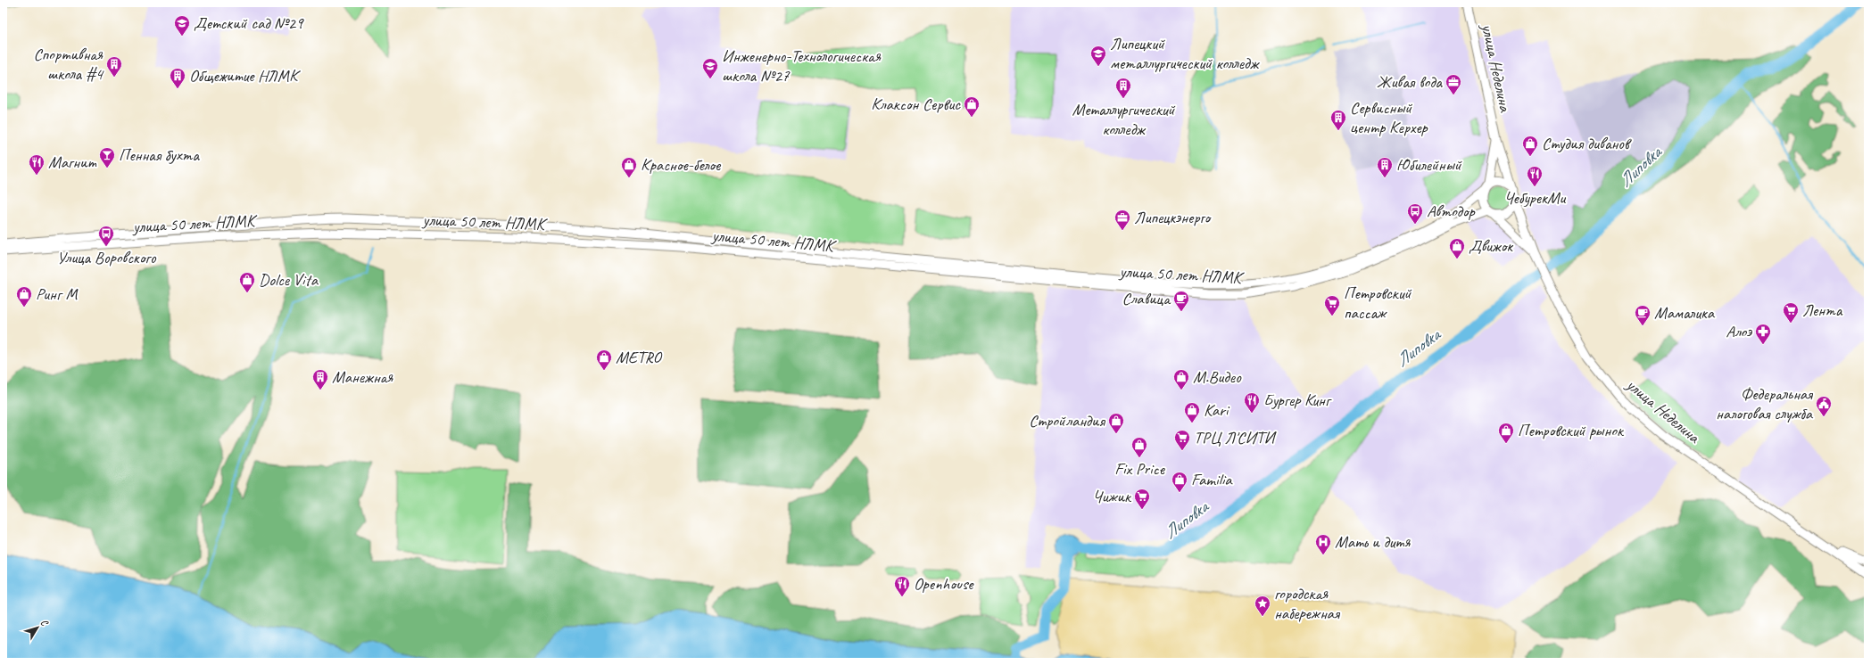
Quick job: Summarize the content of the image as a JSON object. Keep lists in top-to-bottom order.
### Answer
{
  "streets": {
    "main road": ["улица Неделина", "улица 50 лет НЛМК"]
  },
  "crossings": [
    ["улица Неделина", "улица 50 лет НЛМК"]
  ],
  "water": ["Липовка"],
  "places": {
    "school or university": ["Детский сад №29", "Липецкий металлургический колледж", "Инженерно-Технологическая школа №27"],
    "building": [
      "Спортивная школа #4",
      "Общежитие НЛМК",
      "Металлургический колледж",
      "Сервисный центр Керхер",
      "Юбилейный",
      "Манежная"
    ],
    "office": ["Живая вода", "Липецкэнерго"],
    "shop": [
      "Клаксон Сервис",
      "Студия диванов",
      "Красное-белое",
      "Движок",
      "Dolce Vita",
      "Ринг М",
      "METRO",
      "М.Видео",
      "Kari",
      "Стройландия",
      "Петровский рынок",
      "Fix Price",
      "Familia"
    ],
    "bar": ["Пенная бухта"],
    "restaurant": [
      "Магнит",
      "ЧебурекМи",
      "Бургер Кинг",
      "Openhouse"
    ],
    "bus stop": ["Автодор", "Улица Воровского"],
    "cafe": ["Славица", "Мамалика"],
    "supermarket": [
      "Петровский пассаж",
      "Лента",
      "ТРЦ Л'СИТИ",
      "Чижик"
    ],
    "pharmacy": ["Алоэ"],
    "public building": ["Федеральная налоговая служба"],
    "hospital": ["Мать и дитя"],
    "place": ["городская набережная"]
  },
  "north": "top right"
}
